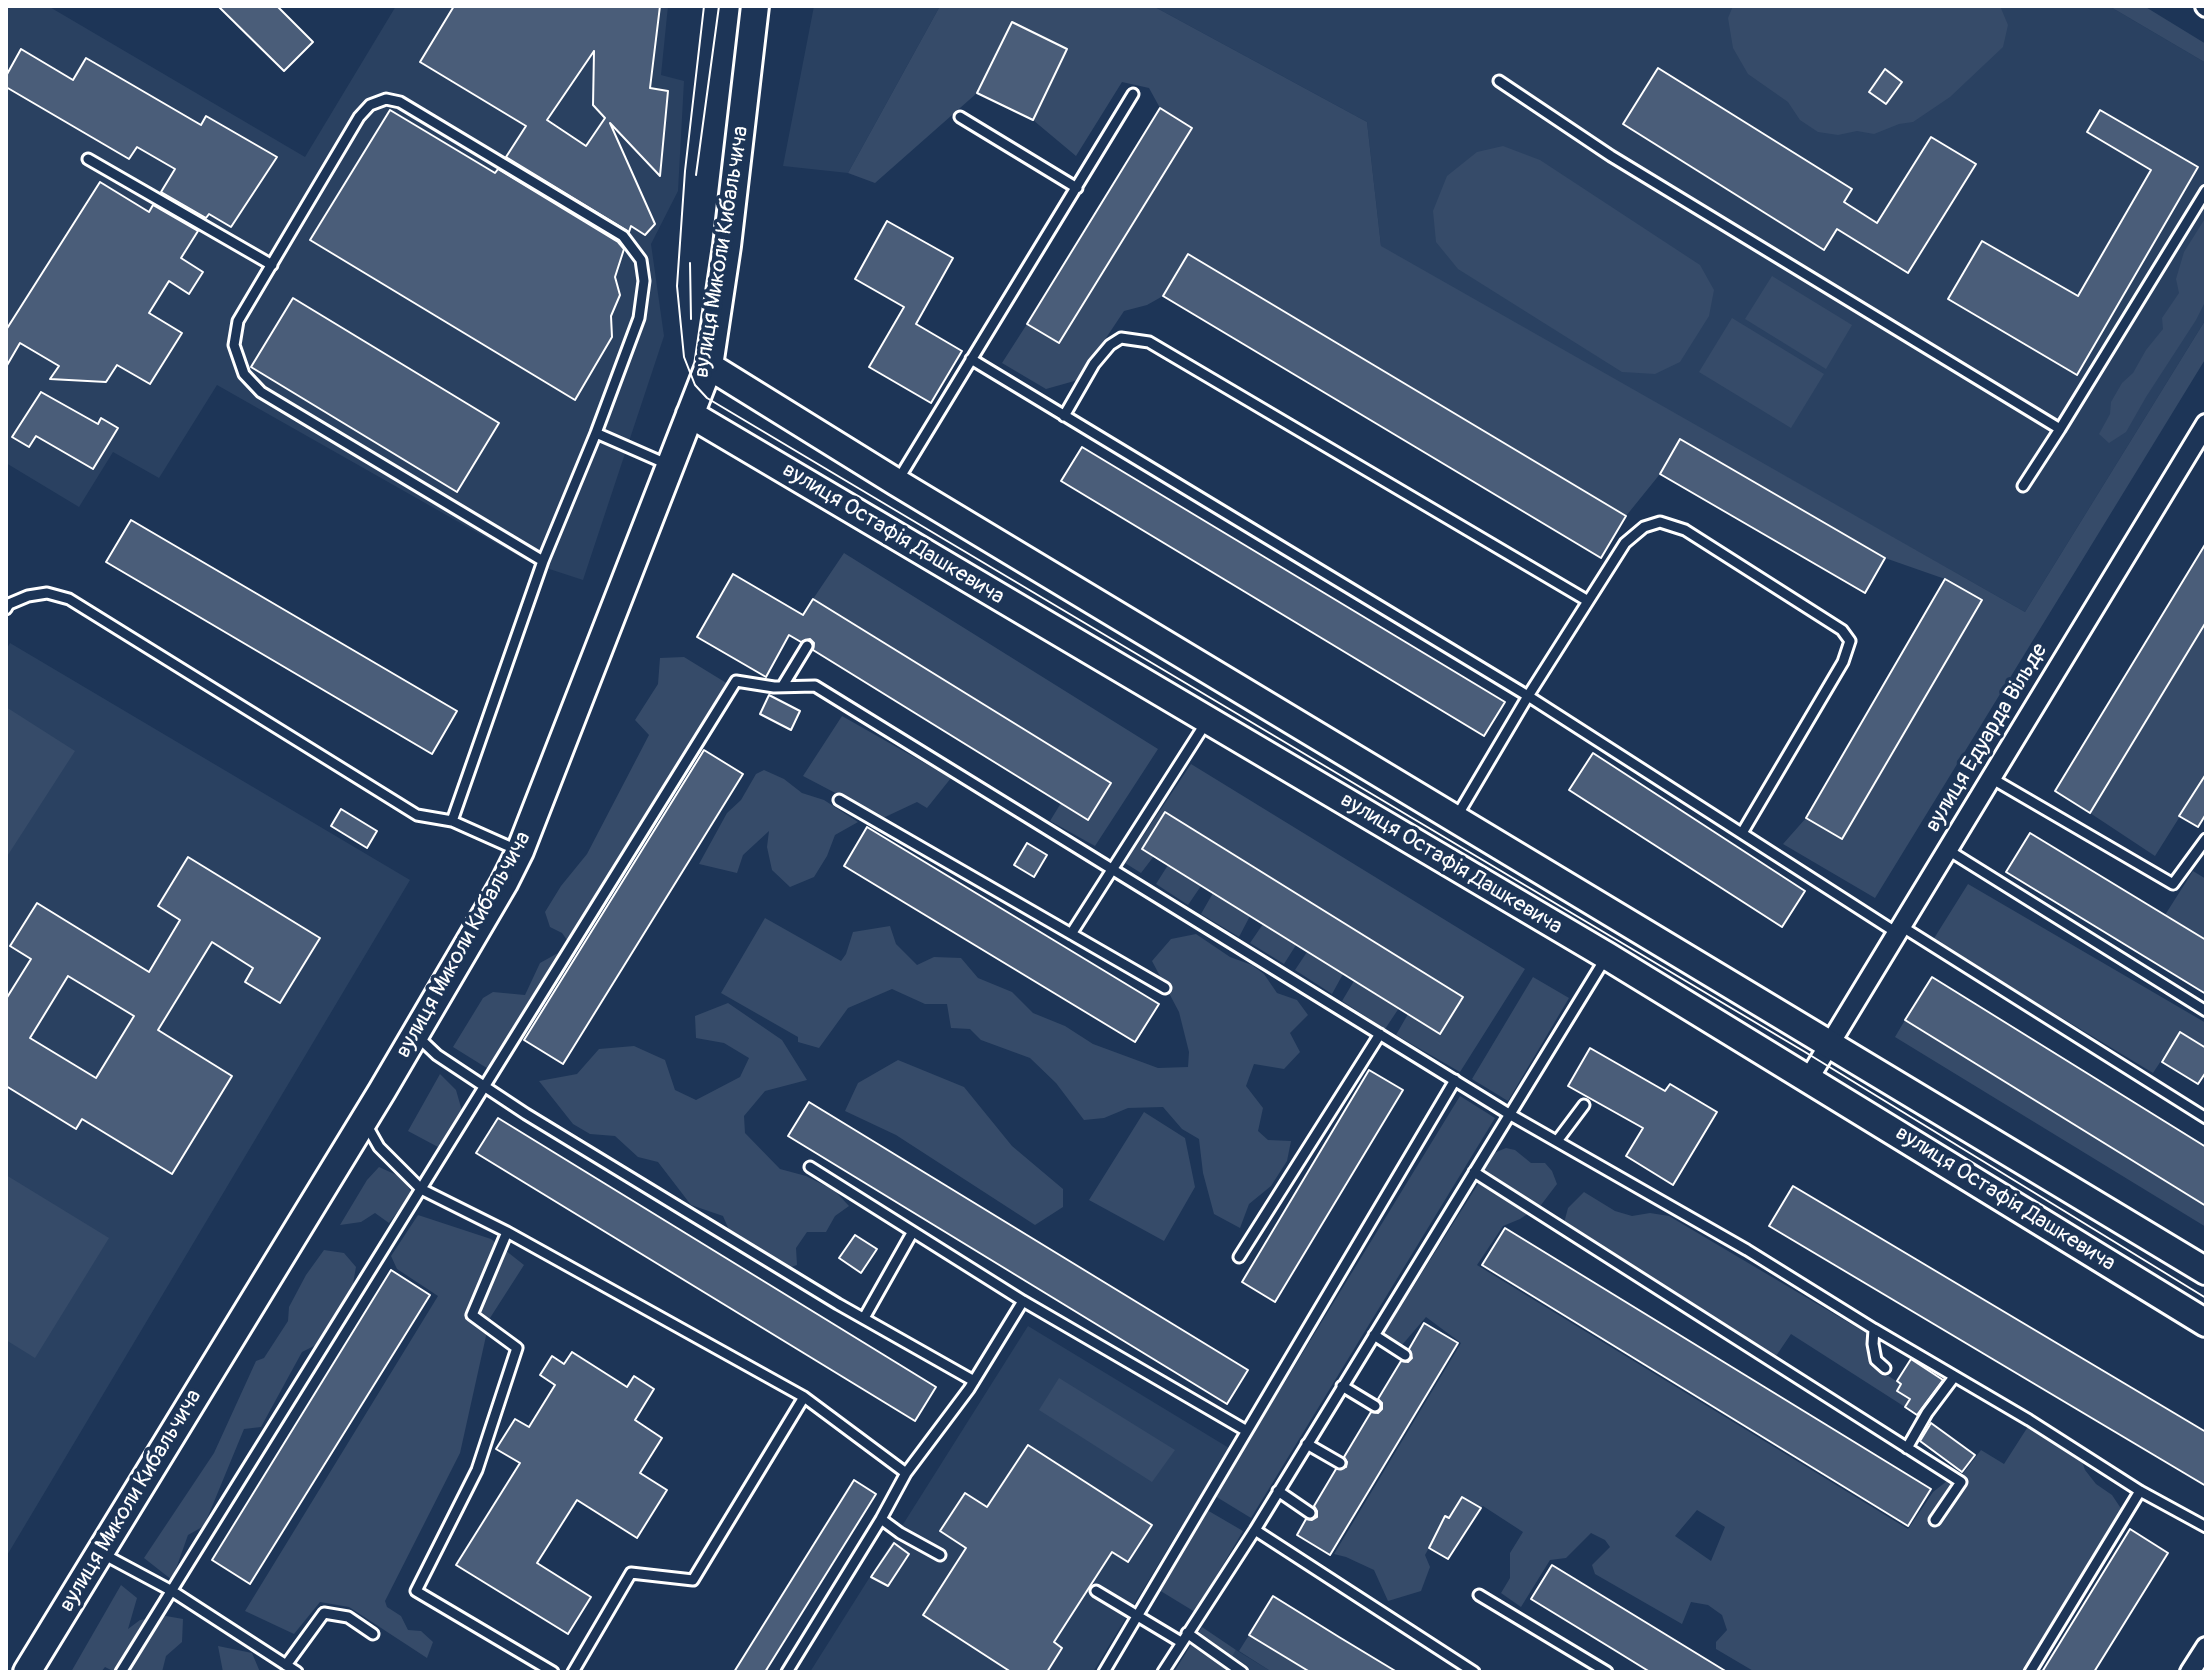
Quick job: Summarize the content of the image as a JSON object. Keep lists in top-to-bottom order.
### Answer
{
  "streets": {
    "street": ["вулиця Миколи Кибальчича", "вулиця Остафія Дашкевича", "вулиця Едуарда Вільде"]
  },
  "crossings": [
    ["вулиця Миколи Кибальчича", "вулиця Остафія Дашкевича"],
    ["вулиця Остафія Дашкевича", "вулиця Едуарда Вільде"]
  ]
}
